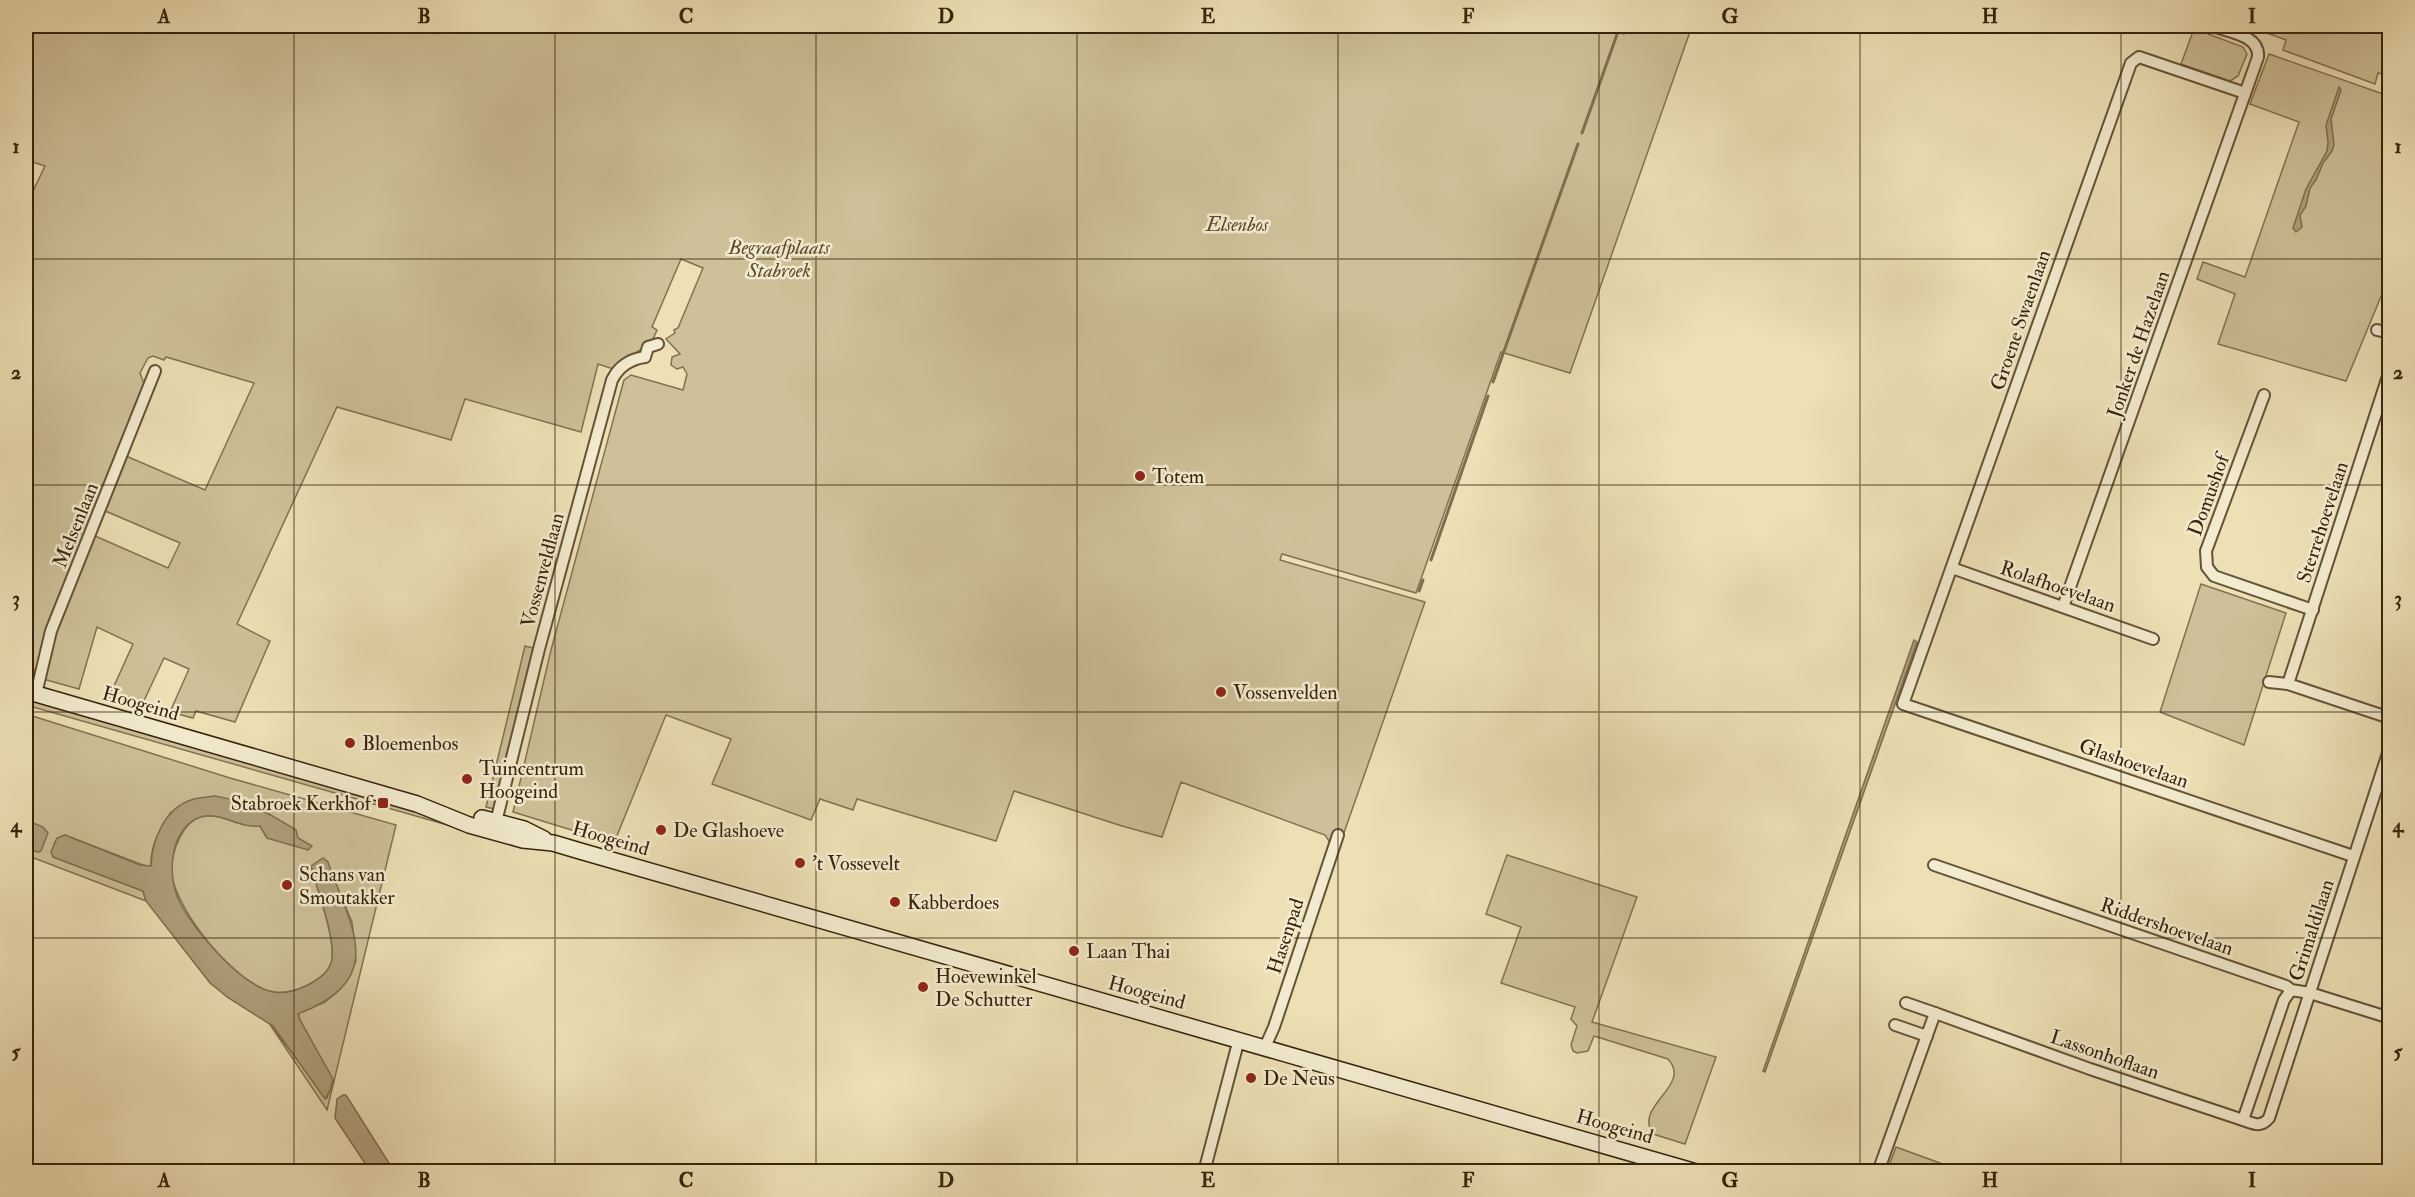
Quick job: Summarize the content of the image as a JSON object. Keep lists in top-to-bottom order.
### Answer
{
  "streets": {
    "main road": ["Hoogeind"],
    "street": [
      "Groene Swaenlaan",
      "Jonker de Hazelaan",
      "Domushof",
      "Sterrehoevelaan",
      "Melsenlaan",
      "Vossenveldlaan",
      "Rolafhoevelaan",
      "Glashoevelaan",
      "Riddershoevelaan",
      "Grimaldilaan",
      "Hasenpad",
      "Lassonhoflaan"
    ]
  },
  "crossings": [
    ["Groene Swaenlaan", "Jonker de Hazelaan"],
    ["Groene Swaenlaan", "Rolafhoevelaan"],
    ["Groene Swaenlaan", "Glashoevelaan"],
    ["Jonker de Hazelaan", "Rolafhoevelaan"],
    ["Domushof", "Sterrehoevelaan"],
    ["Melsenlaan", "Hoogeind"],
    ["Vossenveldlaan", "Hoogeind"],
    ["Hoogeind", "Hasenpad"],
    ["Glashoevelaan", "Grimaldilaan"],
    ["Riddershoevelaan", "Grimaldilaan"],
    ["Grimaldilaan", "Lassonhoflaan"]
  ],
  "parks": ["Elsenbos", "Begraafplaats Stabroek"],
  "places": {
    "other": [
      "Totem",
      "Vossenvelden",
      "Bloemenbos",
      "Tuincentrum Hoogeind",
      "De Glashoeve",
      "'t Vossevelt",
      "Schans van Smoutakker",
      "Kabberdoes",
      "Laan Thai",
      "Hoevewinkel De Schutter",
      "De Neus"
    ],
    "transit": ["Stabroek Kerkhof"]
  },
  "grid": {
    "columns": [
      "A",
      "B",
      "C",
      "D",
      "E",
      "F",
      "G",
      "H",
      "I"
    ],
    "rows": [
      "1",
      "2",
      "3",
      "4",
      "5"
    ]
  }
}
